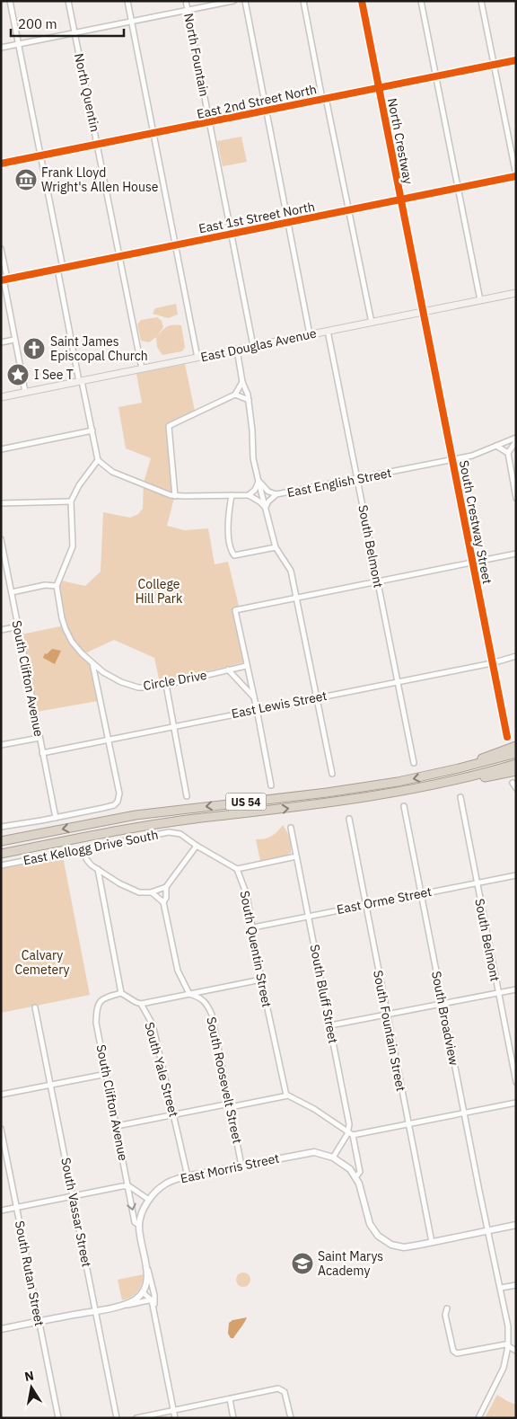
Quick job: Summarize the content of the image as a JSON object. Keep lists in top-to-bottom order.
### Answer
{
  "streets": {
    "highway": ["US 54"],
    "main road": ["East Douglas Avenue"],
    "street": [
      "North Fountain",
      "North Quentin",
      "East 2nd Street North",
      "North Crestway",
      "East 1st Street North",
      "East English Street",
      "South Crestway Street",
      "South Belmont",
      "South Clifton Avenue",
      "Circle Drive",
      "East Lewis Street",
      "East Kellogg Drive South",
      "East Orme Street",
      "South Quentin Street",
      "South Bluff Street",
      "South Broadview",
      "South Fountain Street",
      "South Yale Street",
      "South Roosevelt Street",
      "East Morris Street",
      "South Vassar Street",
      "South Rutan Street"
    ]
  },
  "crossings": [
    ["North Fountain", "East 2nd Street North"],
    ["North Fountain", "East 1st Street North"],
    ["North Fountain", "East Douglas Avenue"],
    ["North Quentin", "East 2nd Street North"],
    ["North Quentin", "East 1st Street North"],
    ["North Quentin", "East Douglas Avenue"],
    ["East 2nd Street North", "North Crestway"],
    ["North Crestway", "East 1st Street North"],
    ["North Crestway", "East Douglas Avenue"],
    ["North Crestway", "South Crestway Street"],
    ["East Douglas Avenue", "South Crestway Street"],
    ["East Douglas Avenue", "South Belmont"],
    ["East English Street", "South Crestway Street"],
    ["East English Street", "South Belmont"],
    ["South Crestway Street", "East Lewis Street"],
    ["South Belmont", "East Lewis Street"],
    ["South Belmont", "East Orme Street"],
    ["South Clifton Avenue", "East Lewis Street"],
    ["East Orme Street", "South Quentin Street"],
    ["East Orme Street", "South Bluff Street"],
    ["East Orme Street", "South Broadview"],
    ["East Orme Street", "South Fountain Street"],
    ["South Bluff Street", "South Fountain Street"],
    ["South Bluff Street", "East Morris Street"],
    ["South Yale Street", "East Morris Street"],
    ["South Roosevelt Street", "East Morris Street"]
  ],
  "parks": ["College Hill Park", "Calvary Cemetery"],
  "places": {
    "museum": ["Frank Lloyd Wright's Allen House"],
    "church": ["Saint James Episcopal Church"],
    "place": ["I See T"],
    "school or university": ["Saint Marys Academy"]
  },
  "scale_bar": "200 m",
  "north": "top"
}
